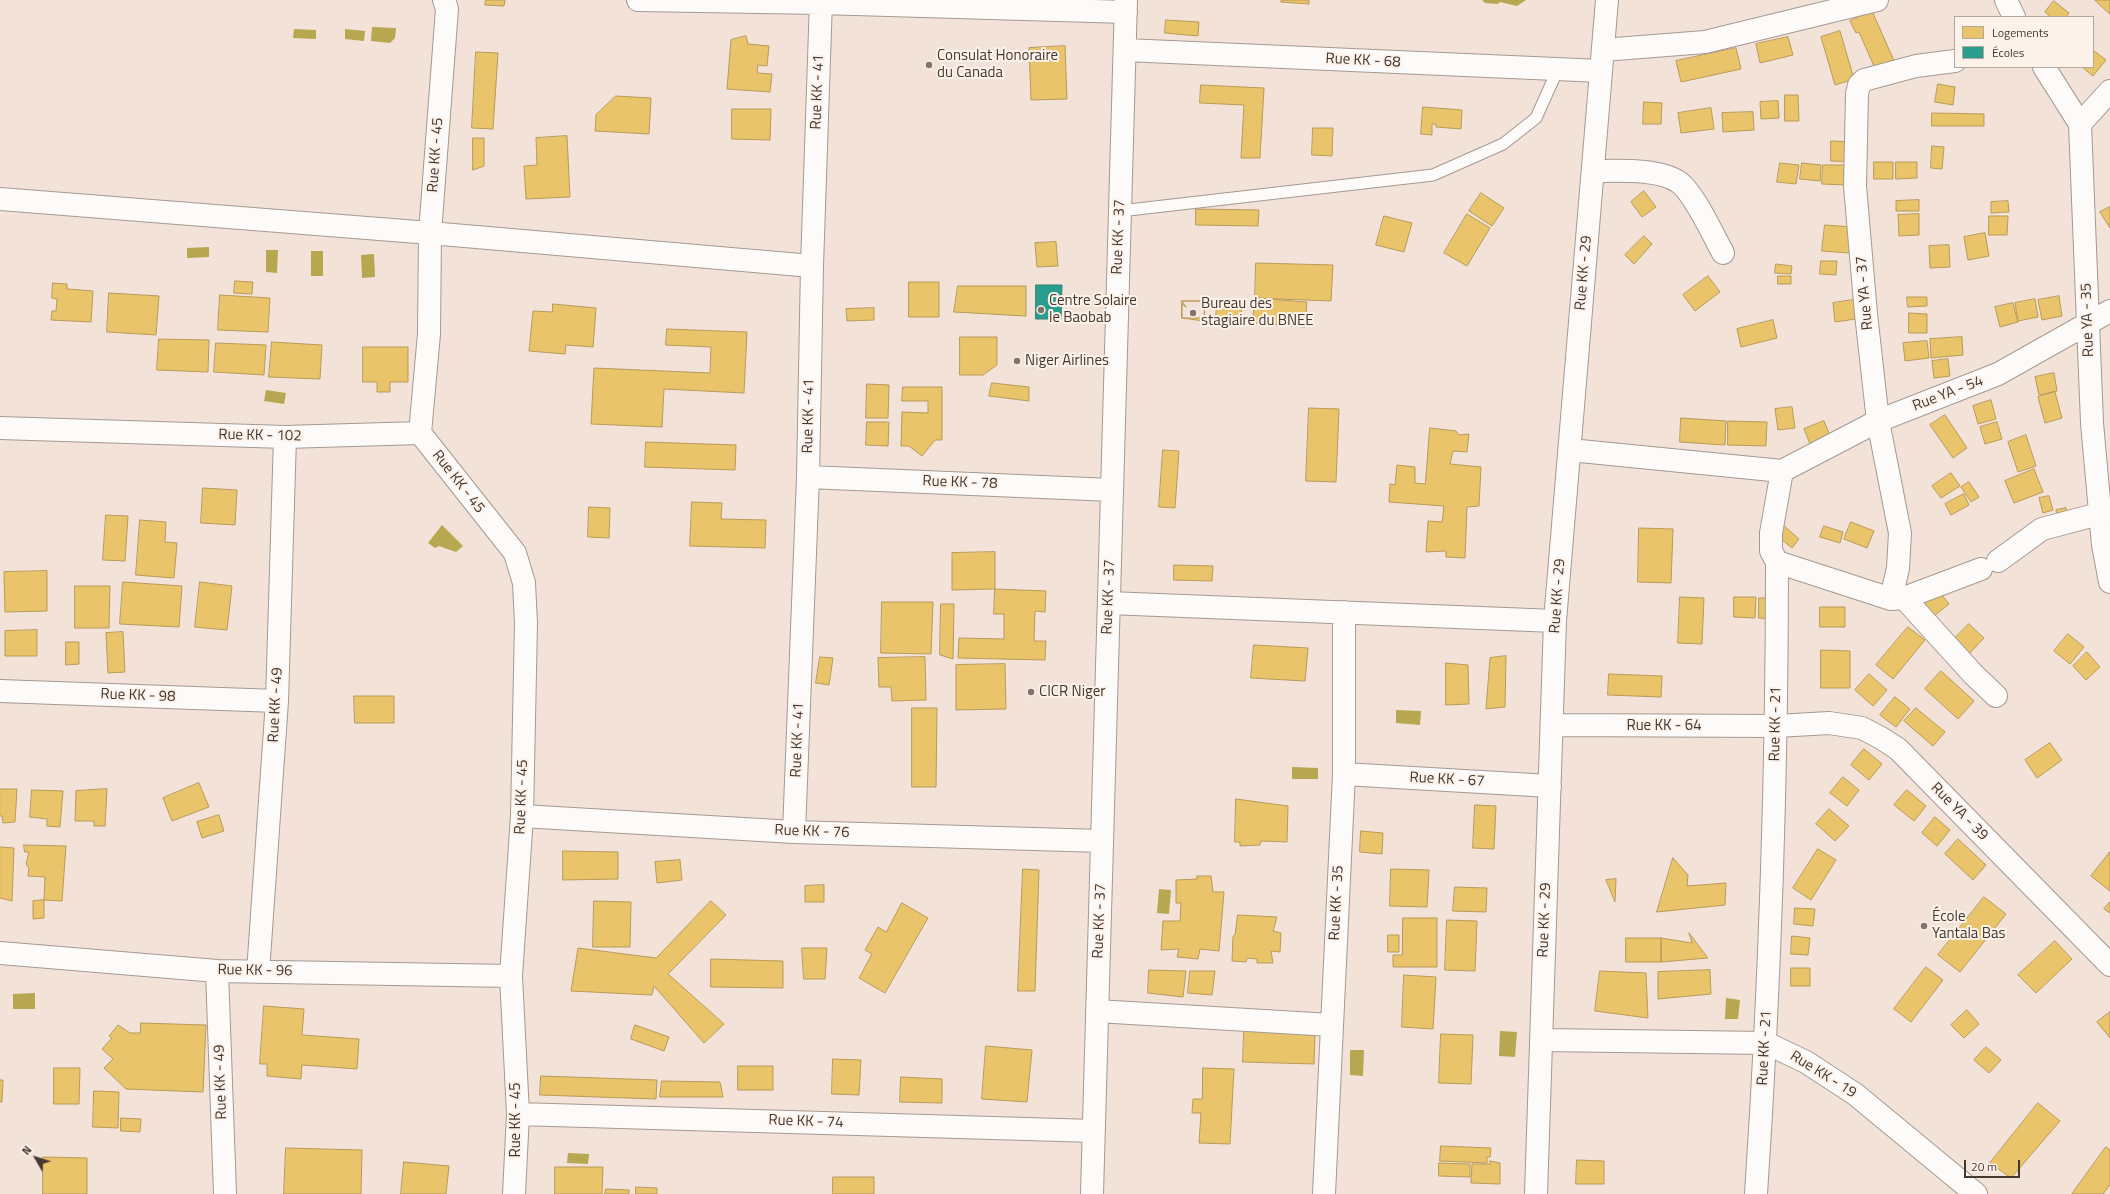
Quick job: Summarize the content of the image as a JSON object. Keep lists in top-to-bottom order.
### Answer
{
  "streets": {
    "street": [
      "Rue KK - 68",
      "Rue KK - 41",
      "Rue KK - 45",
      "Rue KK - 37",
      "Rue KK - 29",
      "Rue YA - 37",
      "Rue YA - 35",
      "Rue YA - 54",
      "Rue KK - 102",
      "Rue KK - 78",
      "Rue KK - 98",
      "Rue KK - 49",
      "Rue KK - 21",
      "Rue KK - 64",
      "Rue KK - 67",
      "Rue YA - 39",
      "Rue KK - 76",
      "Rue KK - 35",
      "Rue KK - 96",
      "Rue KK - 19",
      "Rue KK - 74"
    ]
  },
  "crossings": [
    ["Rue KK - 68", "Rue KK - 37"],
    ["Rue KK - 68", "Rue KK - 29"],
    ["Rue KK - 41", "Rue KK - 78"],
    ["Rue KK - 41", "Rue KK - 76"],
    ["Rue KK - 45", "Rue KK - 102"],
    ["Rue KK - 45", "Rue KK - 76"],
    ["Rue KK - 45", "Rue KK - 96"],
    ["Rue KK - 45", "Rue KK - 74"],
    ["Rue KK - 37", "Rue KK - 78"],
    ["Rue KK - 37", "Rue KK - 76"],
    ["Rue KK - 37", "Rue KK - 74"],
    ["Rue KK - 29", "Rue KK - 64"],
    ["Rue KK - 29", "Rue KK - 67"],
    ["Rue KK - 29", "Rue KK - 19"],
    ["Rue YA - 37", "Rue YA - 54"],
    ["Rue YA - 35", "Rue YA - 54"],
    ["Rue YA - 54", "Rue KK - 21"],
    ["Rue KK - 102", "Rue KK - 49"],
    ["Rue KK - 98", "Rue KK - 49"],
    ["Rue KK - 49", "Rue KK - 96"],
    ["Rue KK - 21", "Rue KK - 64"],
    ["Rue KK - 21", "Rue YA - 39"],
    ["Rue KK - 21", "Rue KK - 19"],
    ["Rue KK - 64", "Rue YA - 39"],
    ["Rue KK - 67", "Rue KK - 35"]
  ],
  "places": [
    "Consulat Honoraire du Canada",
    "Centre Solaire le Baobab",
    "Bureau des stagiaire du BNEE",
    "Niger Airlines",
    "CICR Niger",
    "École Yantala Bas"
  ],
  "legend": ["Logements", "Écoles"],
  "scale_bar": "20 m",
  "north": "top left"
}
